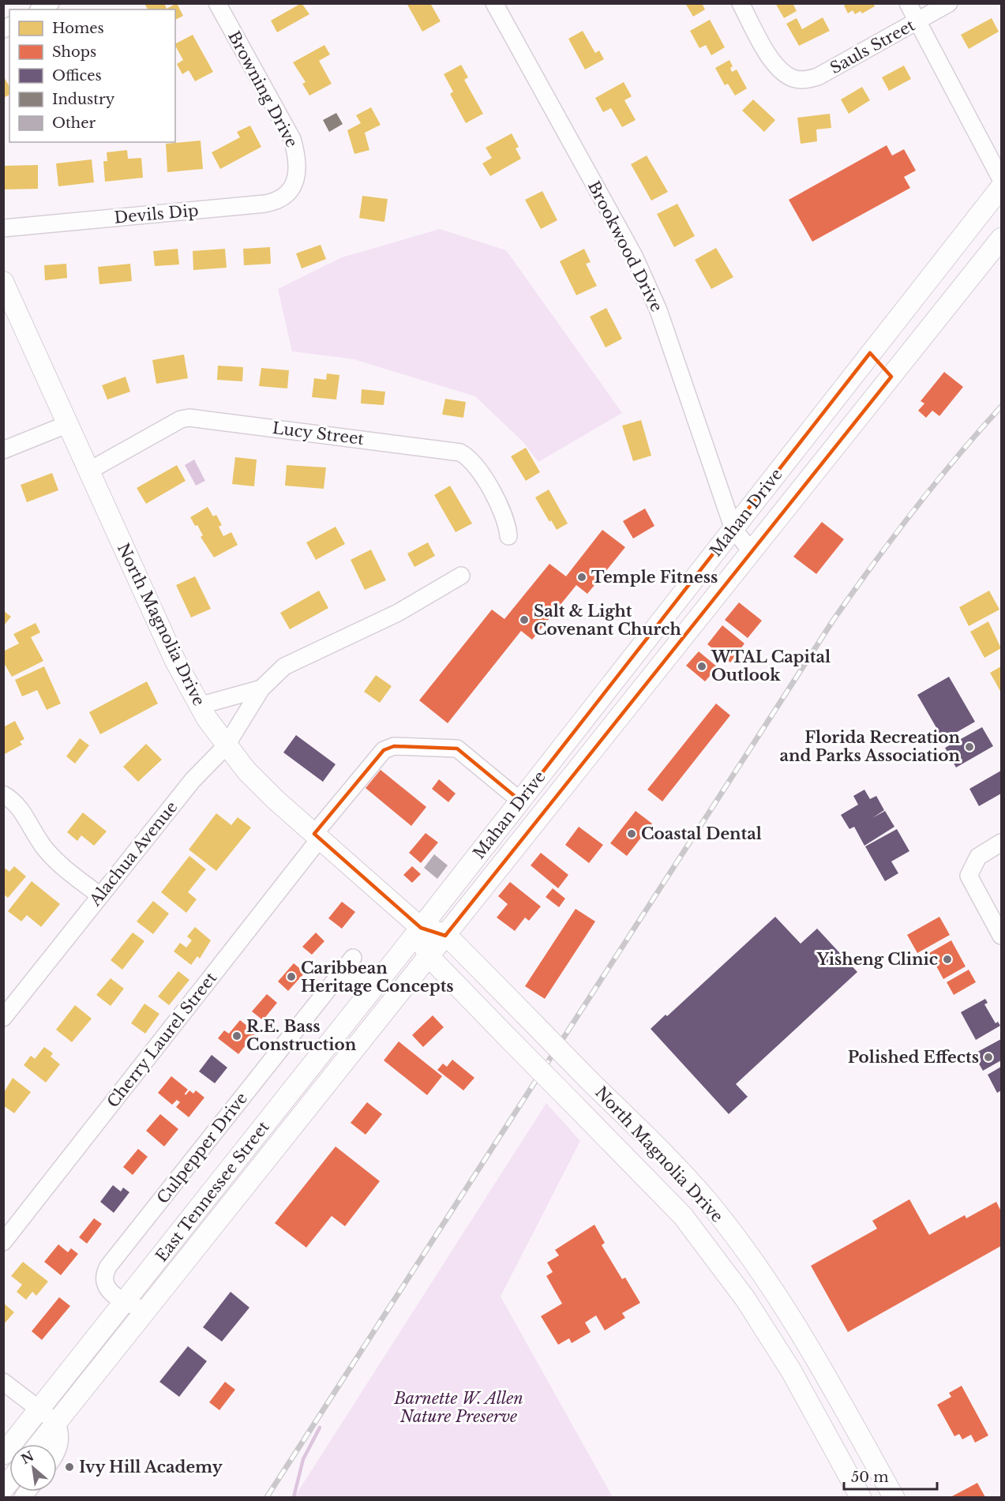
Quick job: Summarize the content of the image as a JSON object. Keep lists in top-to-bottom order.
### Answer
{
  "streets": {
    "main road": ["Mahan Drive", "North Magnolia Drive", "East Tennessee Street"],
    "street": [
      "Sauls Street",
      "Browning Drive",
      "Devils Dip",
      "Brookwood Drive",
      "Lucy Street",
      "Alachua Avenue",
      "Cherry Laurel Street",
      "Culpepper Drive"
    ]
  },
  "crossings": [
    ["Browning Drive", "Devils Dip"],
    ["Brookwood Drive", "Mahan Drive"],
    ["Lucy Street", "North Magnolia Drive"],
    ["Mahan Drive", "North Magnolia Drive"],
    ["Mahan Drive", "Cherry Laurel Street"],
    ["Mahan Drive", "East Tennessee Street"],
    ["North Magnolia Drive", "Alachua Avenue"],
    ["North Magnolia Drive", "Cherry Laurel Street"],
    ["North Magnolia Drive", "East Tennessee Street"],
    ["Culpepper Drive", "East Tennessee Street"]
  ],
  "parks": ["Barnette W. Allen Nature Preserve"],
  "places": [
    "Temple Fitness",
    "Salt & Light Covenant Church",
    "WTAL Capital Outlook",
    "Florida Recreation and Parks Association",
    "Coastal Dental",
    "Yisheng Clinic",
    "Caribbean Heritage Concepts",
    "R.E. Bass Construction",
    "Polished Effects",
    "Ivy Hill Academy"
  ],
  "legend": [
    "Homes",
    "Shops",
    "Offices",
    "Industry",
    "Other"
  ],
  "scale_bar": "50 m",
  "north": "top left"
}
